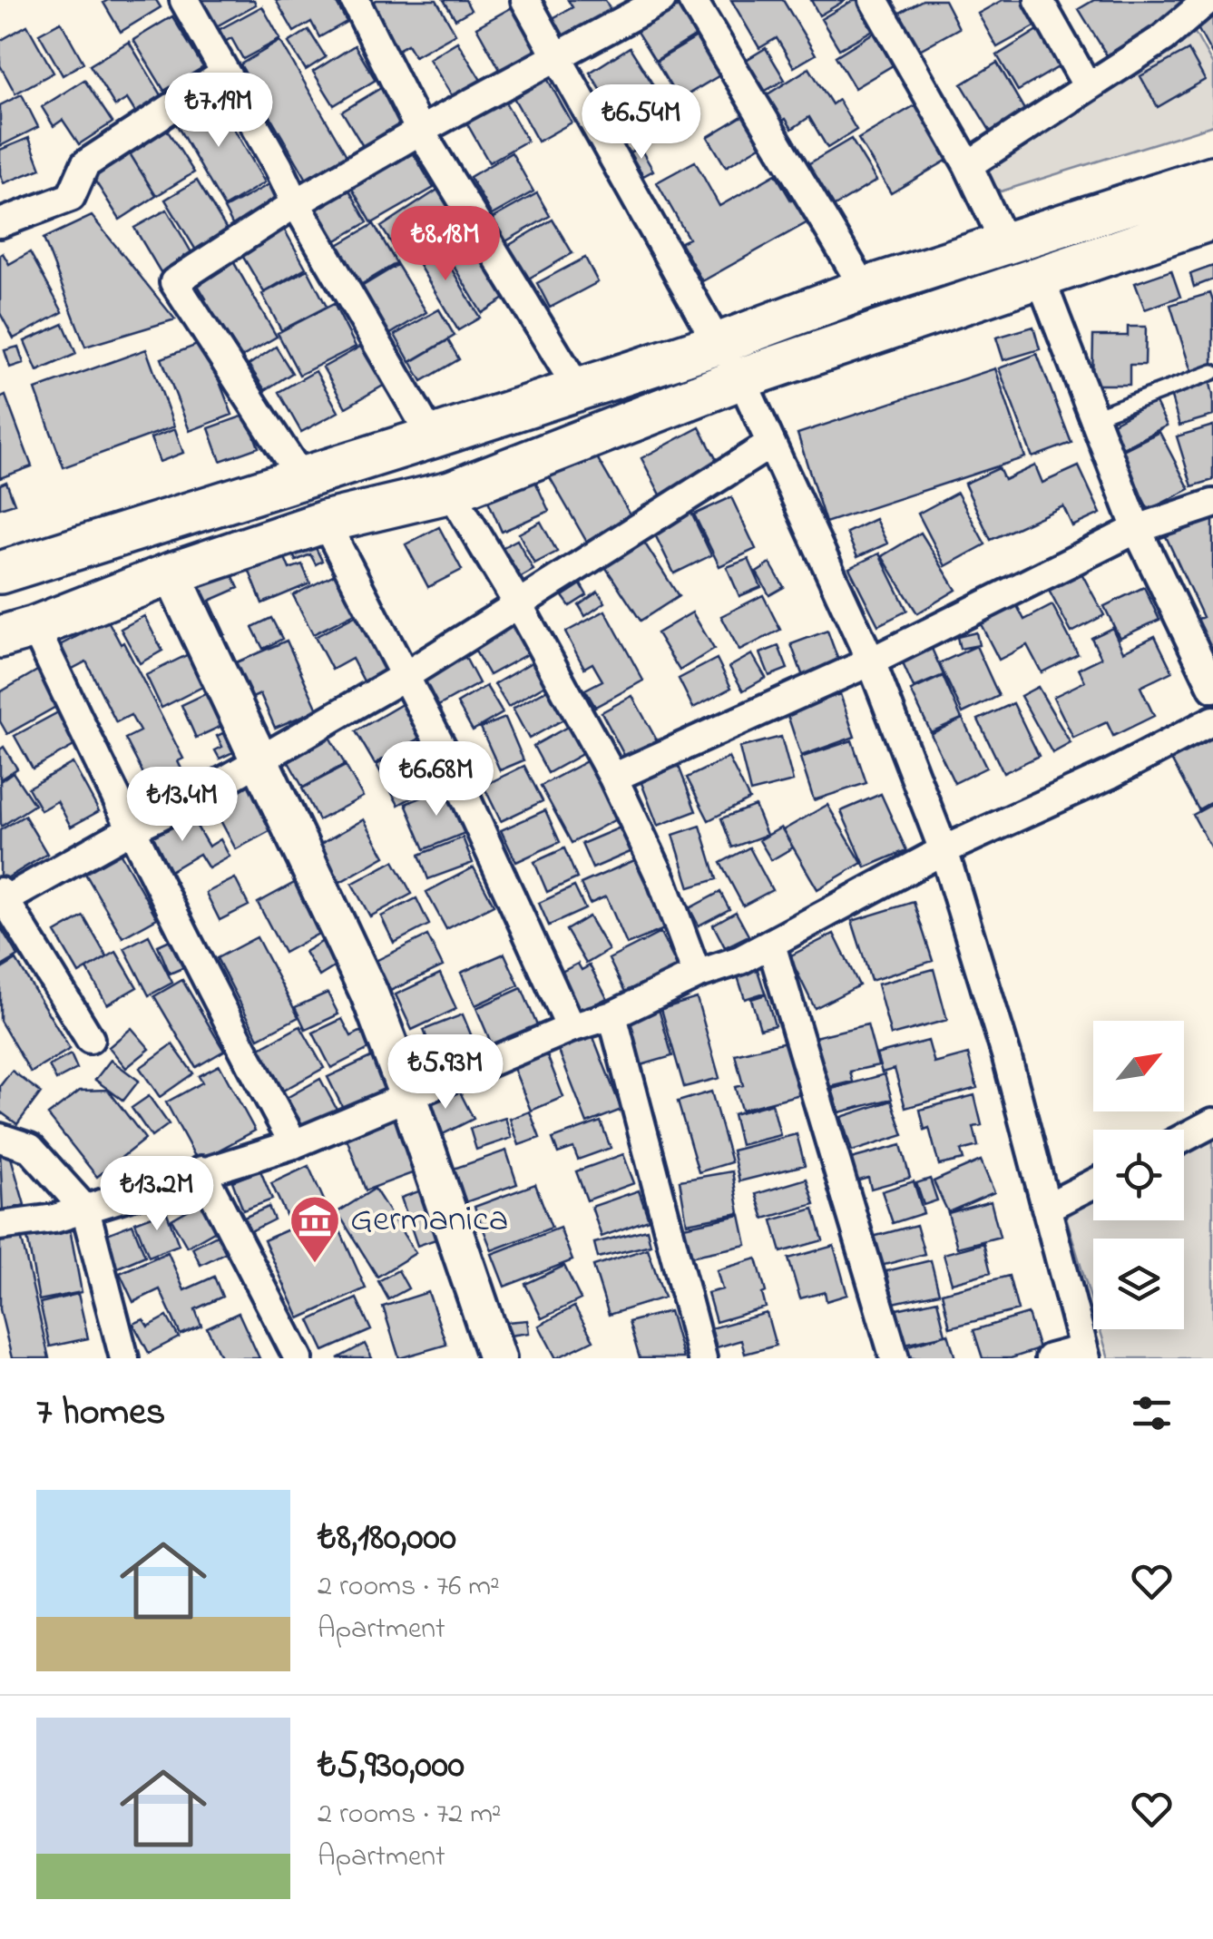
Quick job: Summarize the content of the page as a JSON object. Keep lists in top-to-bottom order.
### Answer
{
  "places": {
    "museum": ["Germanica"]
  },
  "north": "top right",
  "page": {
    "price": [
      "₺7.19M",
      "₺6.54M",
      "₺8.18M",
      "₺6.68M",
      "₺13.4M",
      "₺5.93M",
      "₺13.2M"
    ],
    "heading": "7 homes",
    "list": [
      {
        "name": "₺8,180,000",
        "note": "2 rooms · 76 m² · Apartment"
      },
      {
        "name": "₺5,930,000",
        "note": "2 rooms · 72 m² · Apartment"
      }
    ]
  }
}
